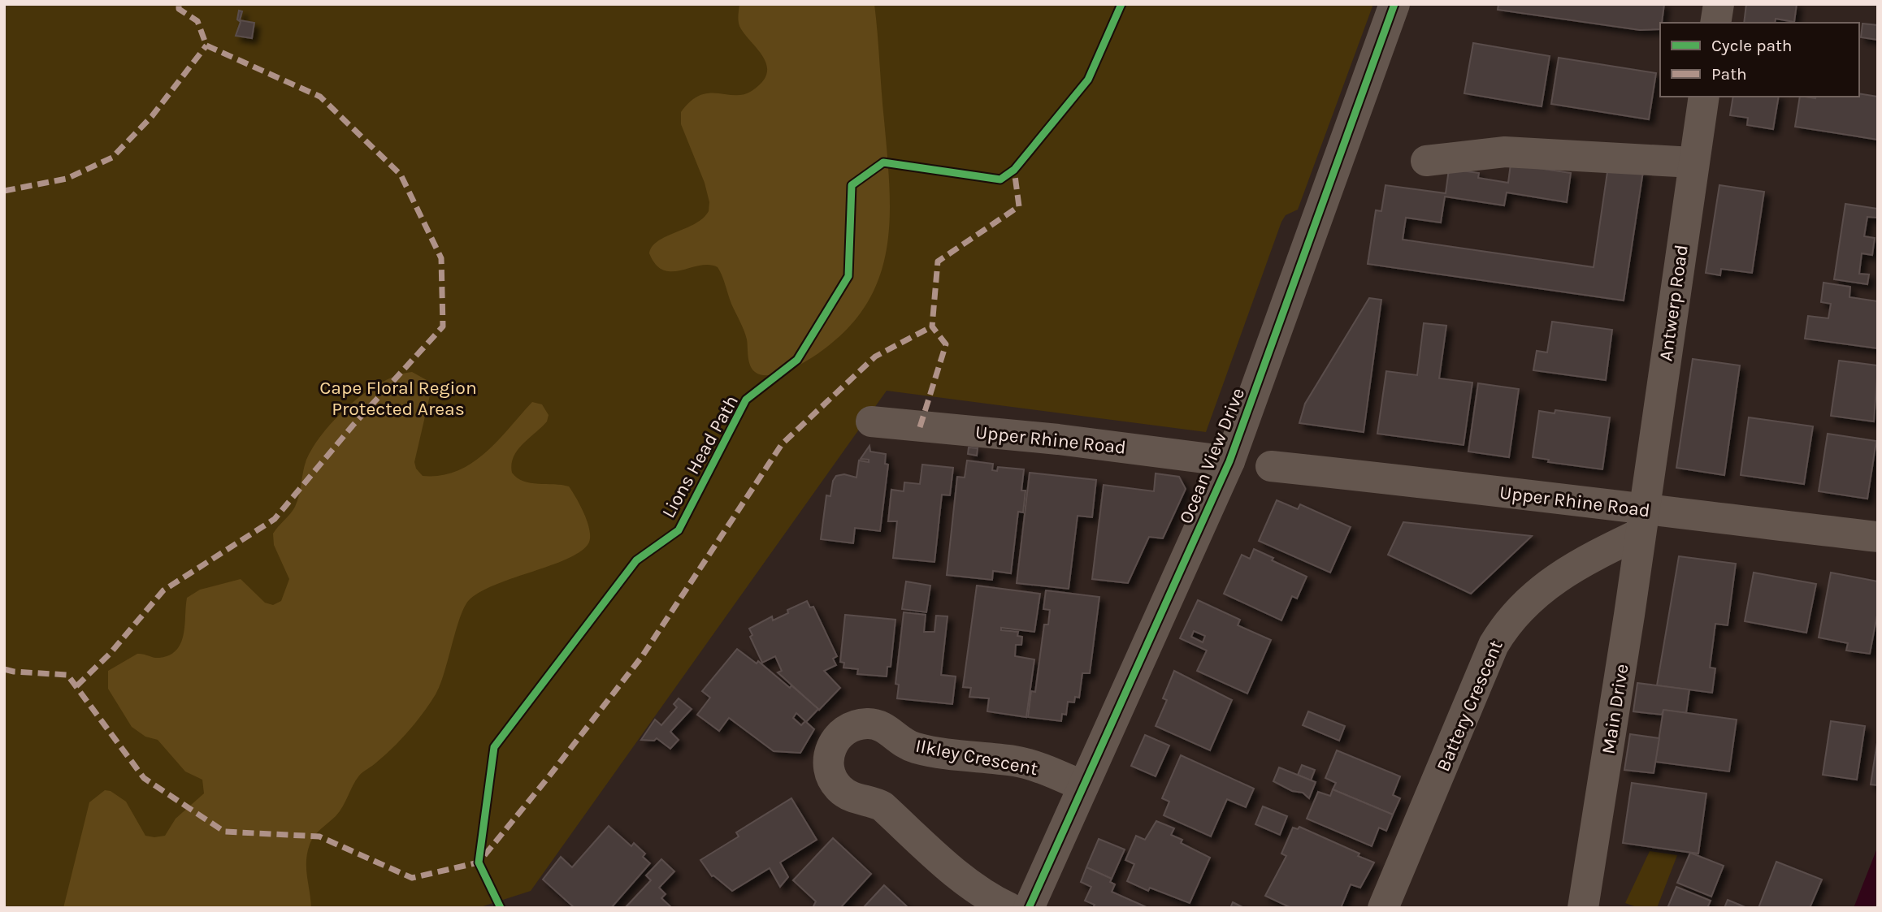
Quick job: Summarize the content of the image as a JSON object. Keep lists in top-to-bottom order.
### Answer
{
  "streets": {
    "street": [
      "Antwerp Road",
      "Upper Rhine Road",
      "Ocean View Drive",
      "Battery Crescent",
      "Main Drive",
      "Ilkley Crescent"
    ],
    "cycle path": ["Lions Head Path"]
  },
  "crossings": [
    ["Antwerp Road", "Upper Rhine Road"],
    ["Antwerp Road", "Battery Crescent"],
    ["Antwerp Road", "Main Drive"],
    ["Upper Rhine Road", "Ocean View Drive"],
    ["Upper Rhine Road", "Battery Crescent"],
    ["Upper Rhine Road", "Main Drive"],
    ["Ocean View Drive", "Ilkley Crescent"],
    ["Battery Crescent", "Main Drive"]
  ],
  "parks": ["Cape Floral Region Protected Areas"],
  "legend": ["Cycle path", "Path"]
}
